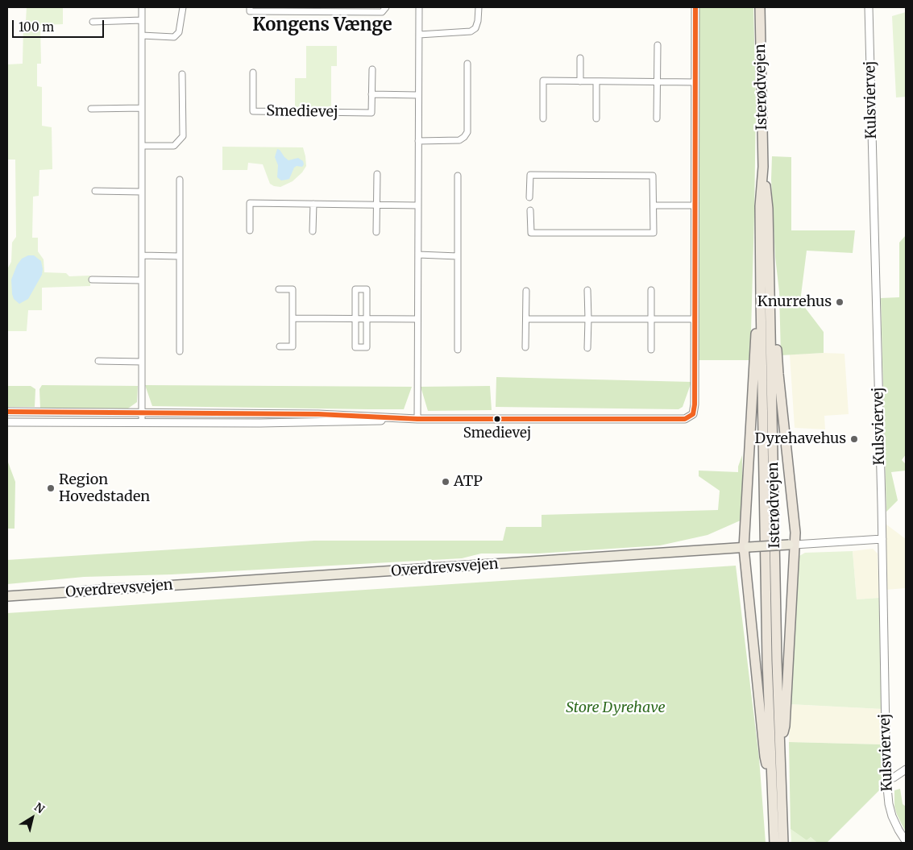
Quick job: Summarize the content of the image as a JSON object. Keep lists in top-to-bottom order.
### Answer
{
  "streets": {
    "highway": ["Isterødvejen"],
    "main road": ["Overdrevsvejen"],
    "street": ["Kulsviervej", "Smedievej"]
  },
  "crossings": [
    ["Kulsviervej", "Overdrevsvejen"]
  ],
  "districts": ["Kongens Vænge"],
  "parks": ["Store Dyrehave"],
  "places": [
    "Knurrehus",
    "Smedievej",
    "Dyrehavehus",
    "ATP",
    "Region Hovedstaden"
  ],
  "scale_bar": "100 m",
  "north": "top right"
}
